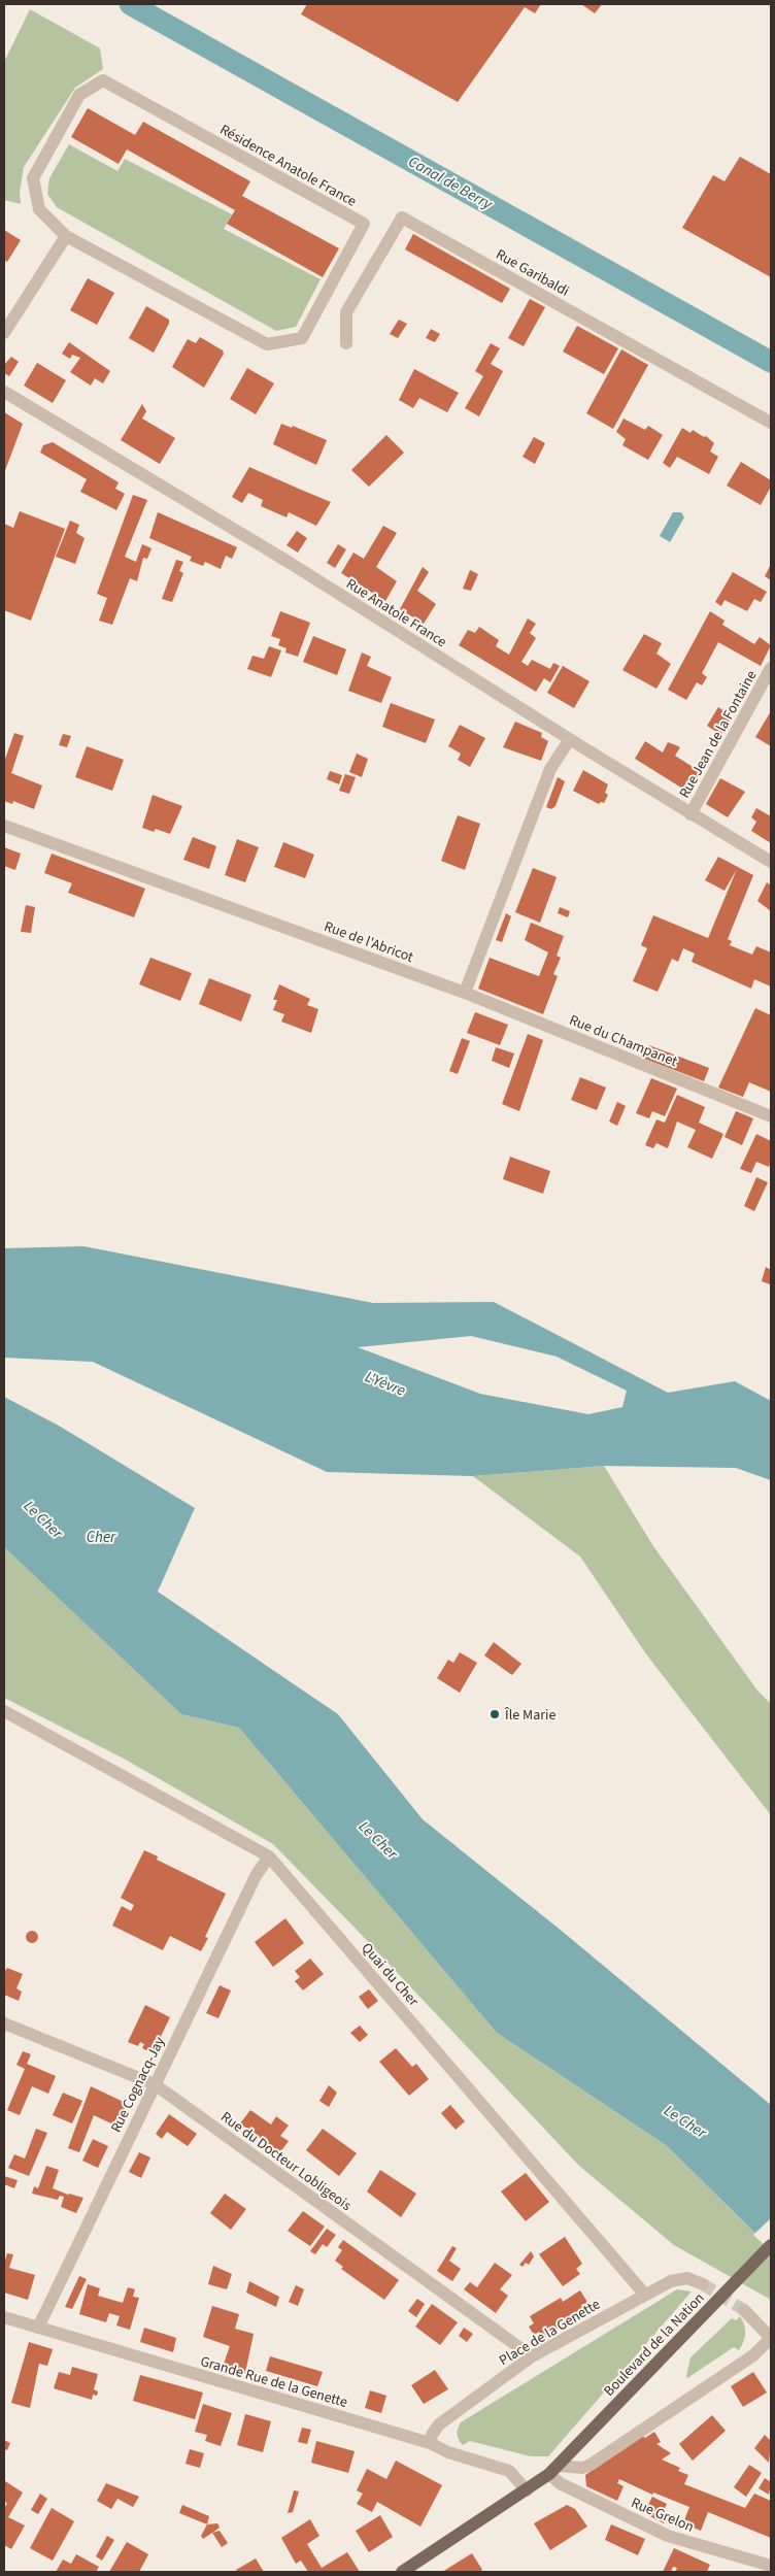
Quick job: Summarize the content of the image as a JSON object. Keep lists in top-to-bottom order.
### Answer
{
  "streets": {
    "main road": ["Boulevard de la Nation"],
    "street": [
      "Résidence Anatole France",
      "Rue Garibaldi",
      "Rue Anatole France",
      "Rue Jean de la Fontaine",
      "Rue de l'Abricot",
      "Rue du Champanet",
      "Quai du Cher",
      "Rue Cognacq-Jay",
      "Rue du Docteur Lobligeois",
      "Place de la Genette",
      "Grande Rue de la Genette",
      "Rue Grelon"
    ]
  },
  "crossings": [
    ["Rue Anatole France", "Rue Jean de la Fontaine"],
    ["Rue de l'Abricot", "Rue du Champanet"],
    ["Quai du Cher", "Rue Cognacq-Jay"],
    ["Quai du Cher", "Place de la Genette"],
    ["Rue Cognacq-Jay", "Rue du Docteur Lobligeois"],
    ["Rue Cognacq-Jay", "Grande Rue de la Genette"],
    ["Rue du Docteur Lobligeois", "Place de la Genette"],
    ["Place de la Genette", "Grande Rue de la Genette"],
    ["Boulevard de la Nation", "Grande Rue de la Genette"],
    ["Boulevard de la Nation", "Rue Grelon"]
  ],
  "water": [
    "Canal de Berry",
    "L'Yèvre",
    "Le Cher",
    "Cher"
  ],
  "places": ["Île Marie"]
}
